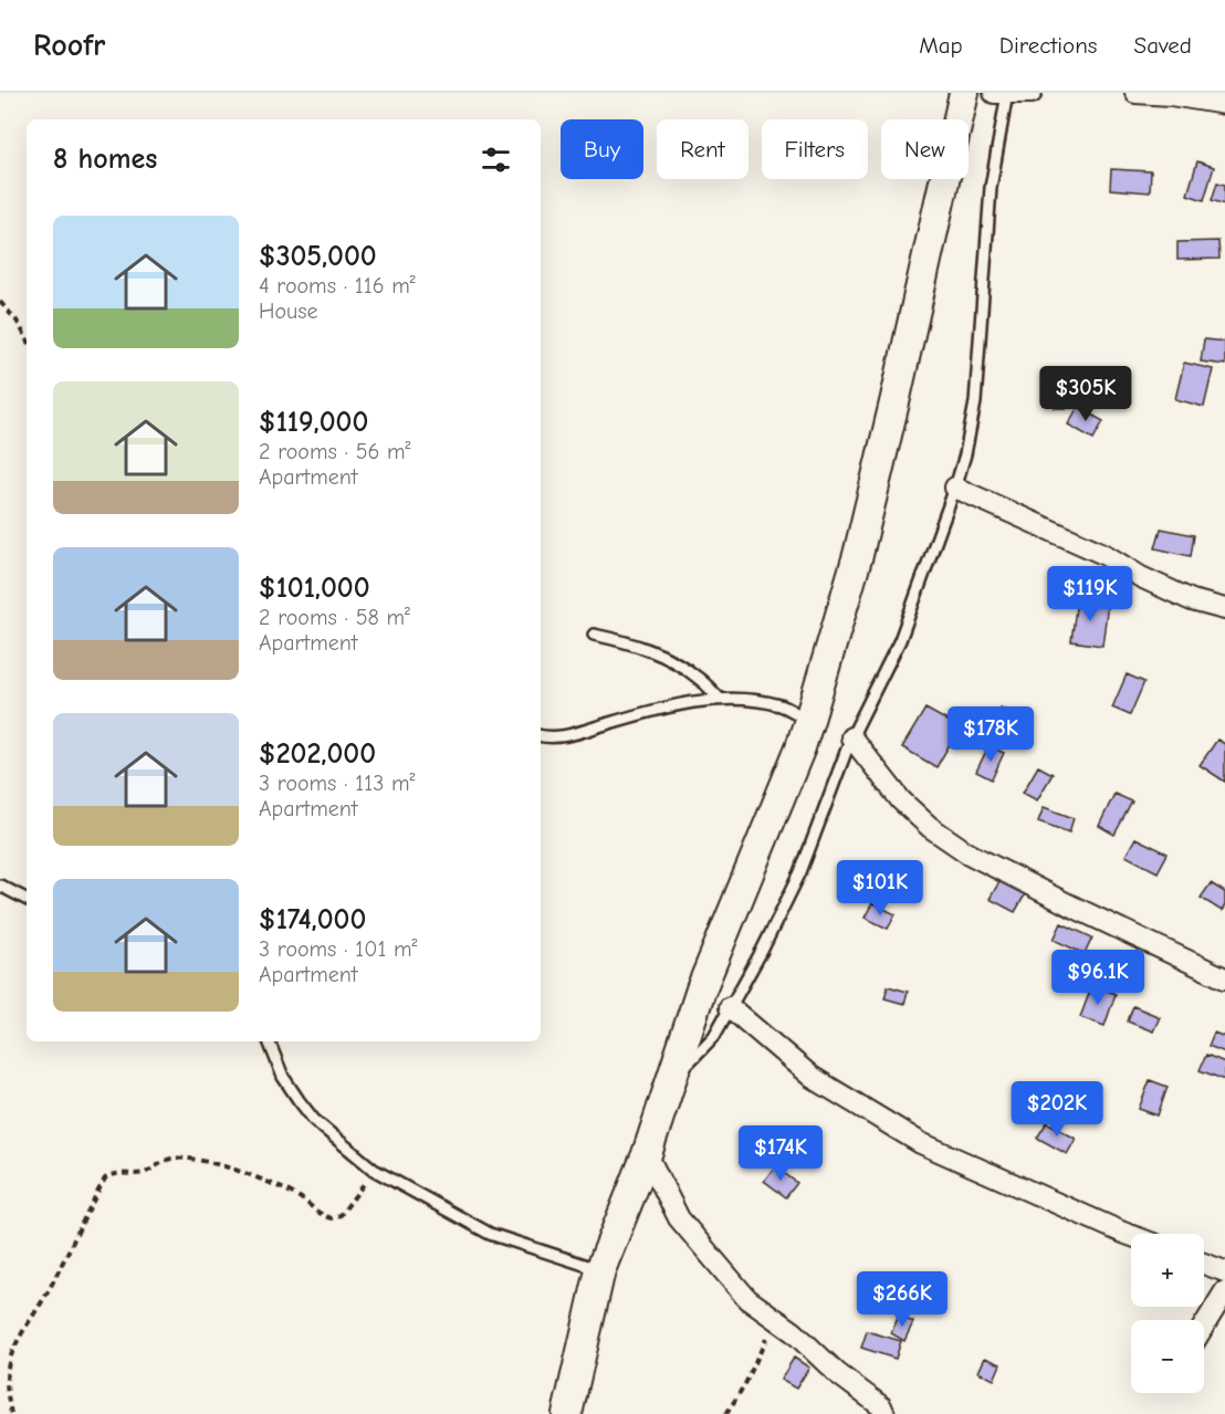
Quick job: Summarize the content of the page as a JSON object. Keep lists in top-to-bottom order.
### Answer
{
  "page": {
    "header": "Roofr",
    "nav": ["Map", "Directions", "Saved"],
    "chip": [
      "Buy",
      "Rent",
      "Filters",
      "New"
    ],
    "heading": "8 homes",
    "list": [
      {
        "name": "$305,000",
        "note": "4 rooms · 116 m² · House"
      },
      {
        "name": "$119,000",
        "note": "2 rooms · 56 m² · Apartment"
      },
      {
        "name": "$101,000",
        "note": "2 rooms · 58 m² · Apartment"
      },
      {
        "name": "$202,000",
        "note": "3 rooms · 113 m² · Apartment"
      },
      {
        "name": "$174,000",
        "note": "3 rooms · 101 m² · Apartment"
      }
    ],
    "price": [
      "$305K",
      "$119K",
      "$178K",
      "$101K",
      "$96.1K",
      "$202K",
      "$174K",
      "$266K"
    ],
    "map_buttons": ["+", "−"]
  }
}
